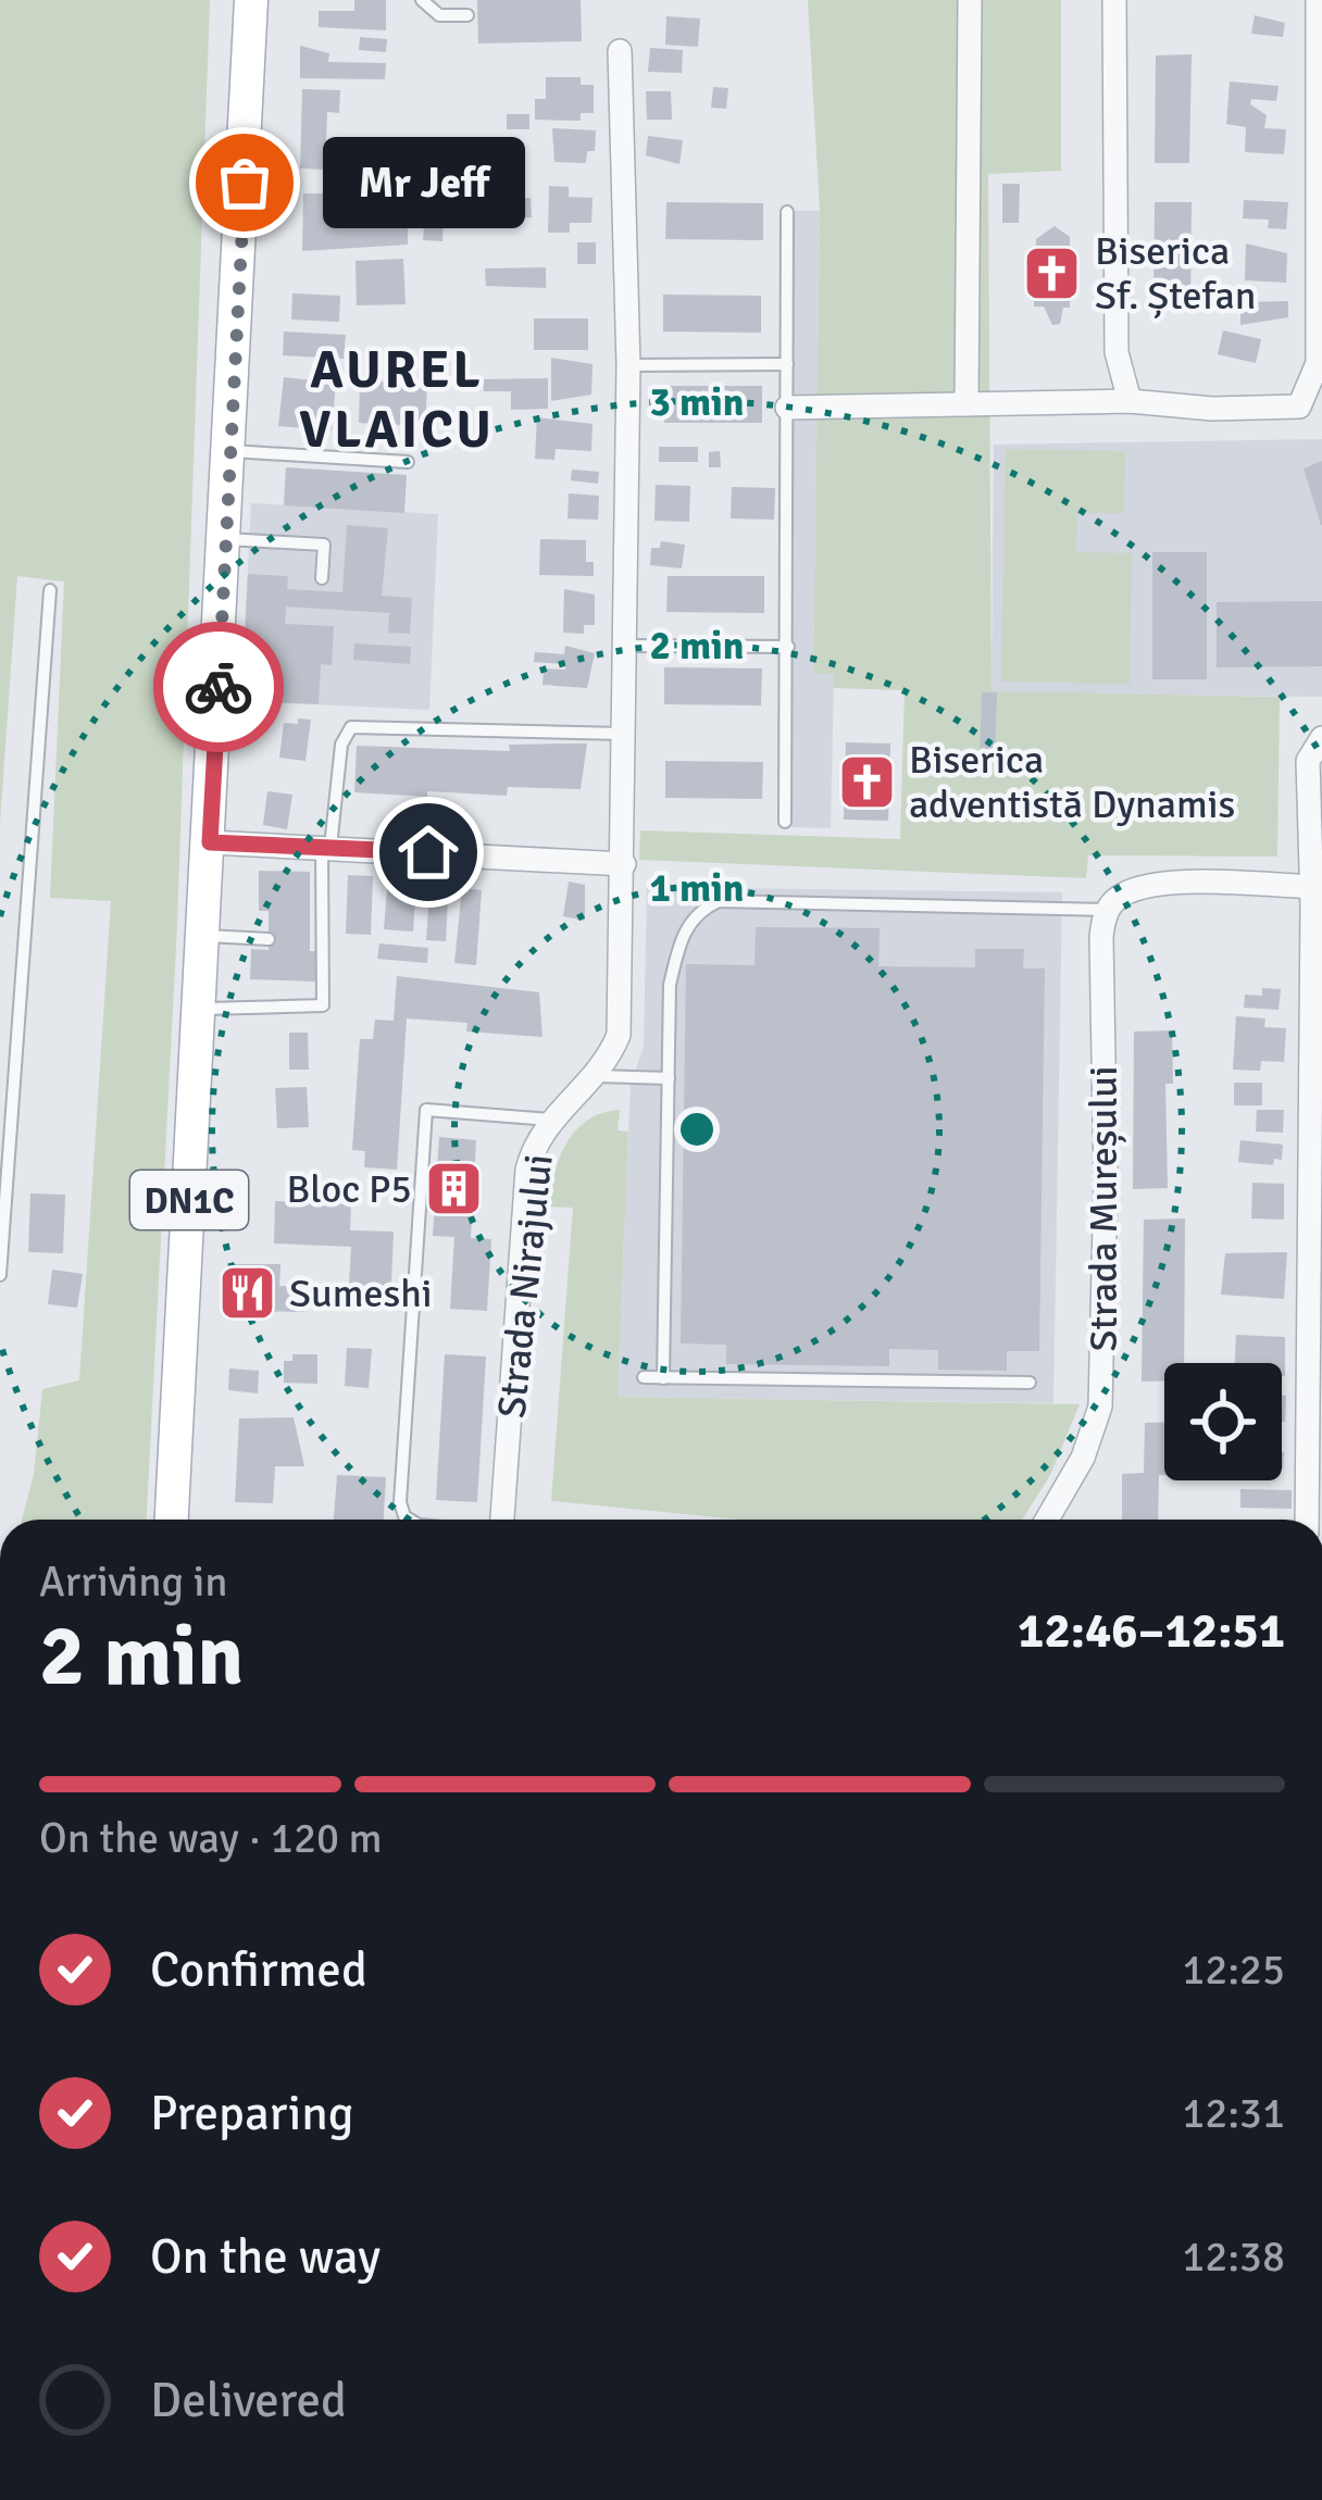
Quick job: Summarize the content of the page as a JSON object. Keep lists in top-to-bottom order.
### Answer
{
  "streets": {
    "main road": ["DN1C"],
    "street": ["Strada Mureșului", "Strada Nirajului"]
  },
  "districts": ["AUREL VLAICU"],
  "places": {
    "other": ["Mr Jeff"],
    "church": ["Biserica Sf. Ștefan", "Biserica adventistă Dynamis"],
    "building": ["Bloc P5"],
    "restaurant": ["Sumeshi"]
  },
  "page": {
    "bubble": "Mr Jeff",
    "heading": ["2 min", "Arriving in", "12:46–12:51"],
    "bar": "On the way · 120 m",
    "list": [
      ["Confirmed", "12:25"],
      ["Preparing", "12:31"],
      ["On the way", "12:38"],
      "Delivered"
    ]
  },
  "rings": ["3 min", "2 min", "1 min"]
}
